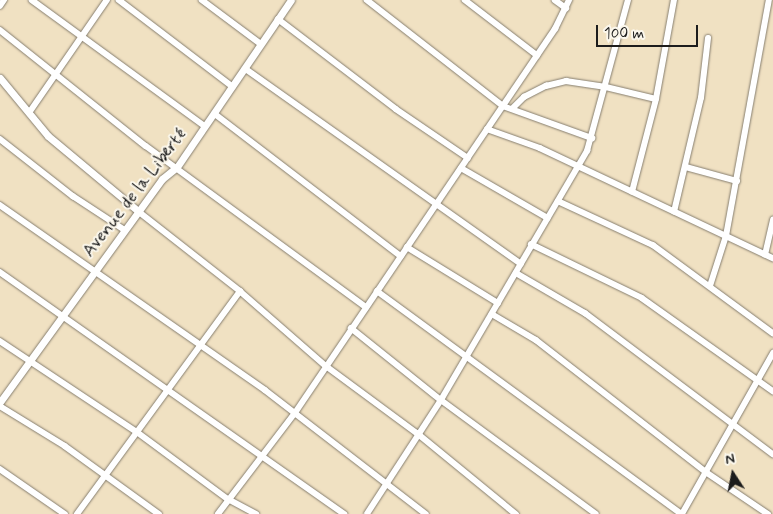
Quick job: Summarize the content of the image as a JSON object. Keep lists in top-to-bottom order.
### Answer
{
  "streets": {
    "street": ["Avenue de la Liberté"]
  },
  "scale_bar": "100 m",
  "north": "top"
}
